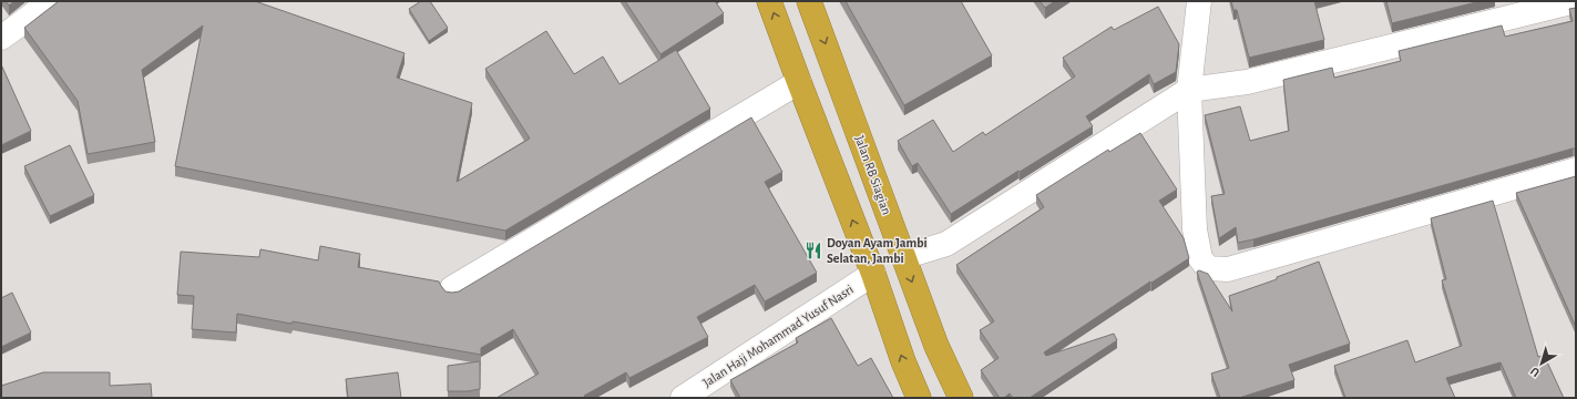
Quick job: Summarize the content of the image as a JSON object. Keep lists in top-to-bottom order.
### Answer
{
  "streets": {
    "highway": ["Jalan RB Siagian"],
    "street": ["Jalan Haji Mohammad Yusuf Nasri"]
  },
  "places": {
    "restaurant": ["Doyan Ayam Jambi Selatan, Jambi"]
  },
  "north": "bottom left"
}
